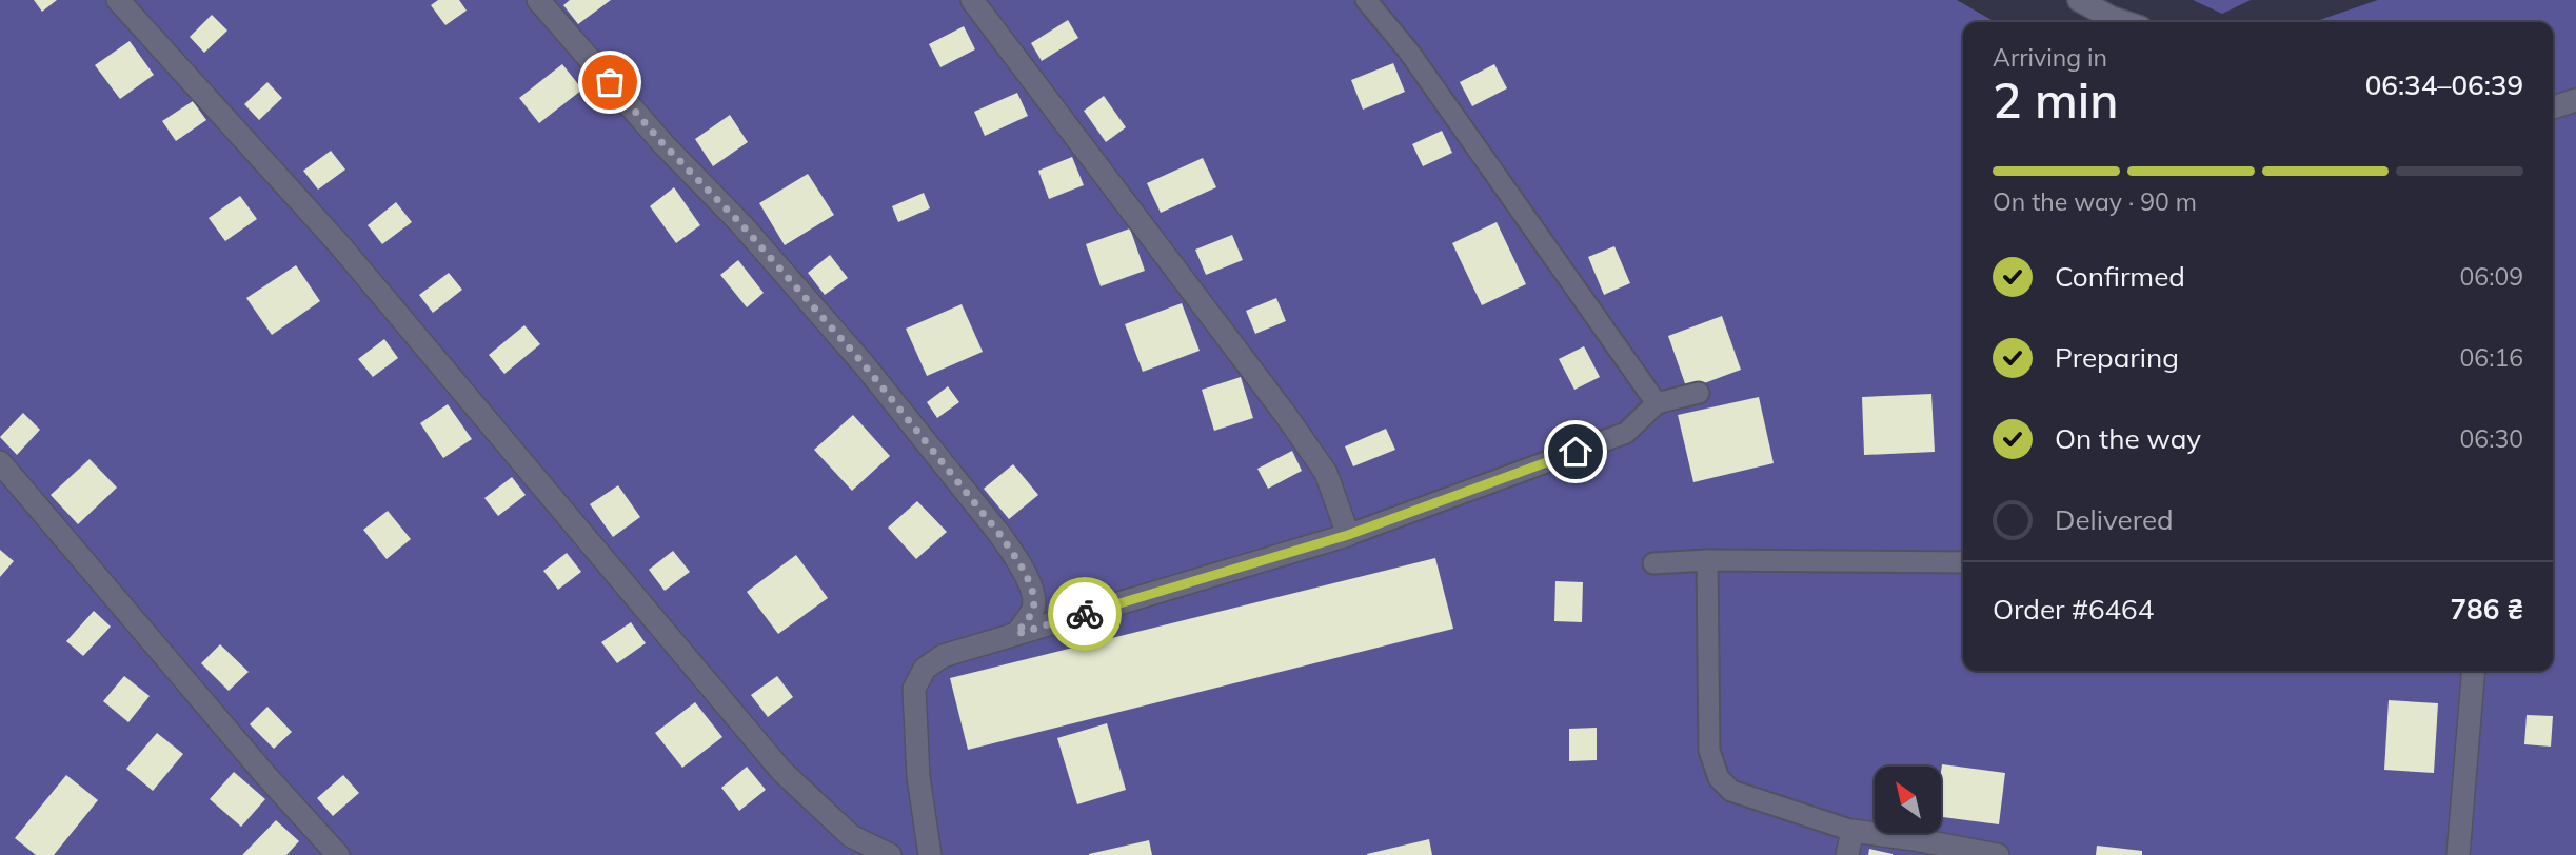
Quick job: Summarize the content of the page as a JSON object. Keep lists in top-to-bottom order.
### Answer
{
  "north": "top left",
  "page": {
    "heading": ["2 min", "Arriving in", "06:34–06:39"],
    "panel": ["Order #6464", "786 ₴"],
    "bar": "On the way · 90 m",
    "list": [
      ["Confirmed", "06:09"],
      ["Preparing", "06:16"],
      ["On the way", "06:30"],
      "Delivered"
    ]
  }
}
